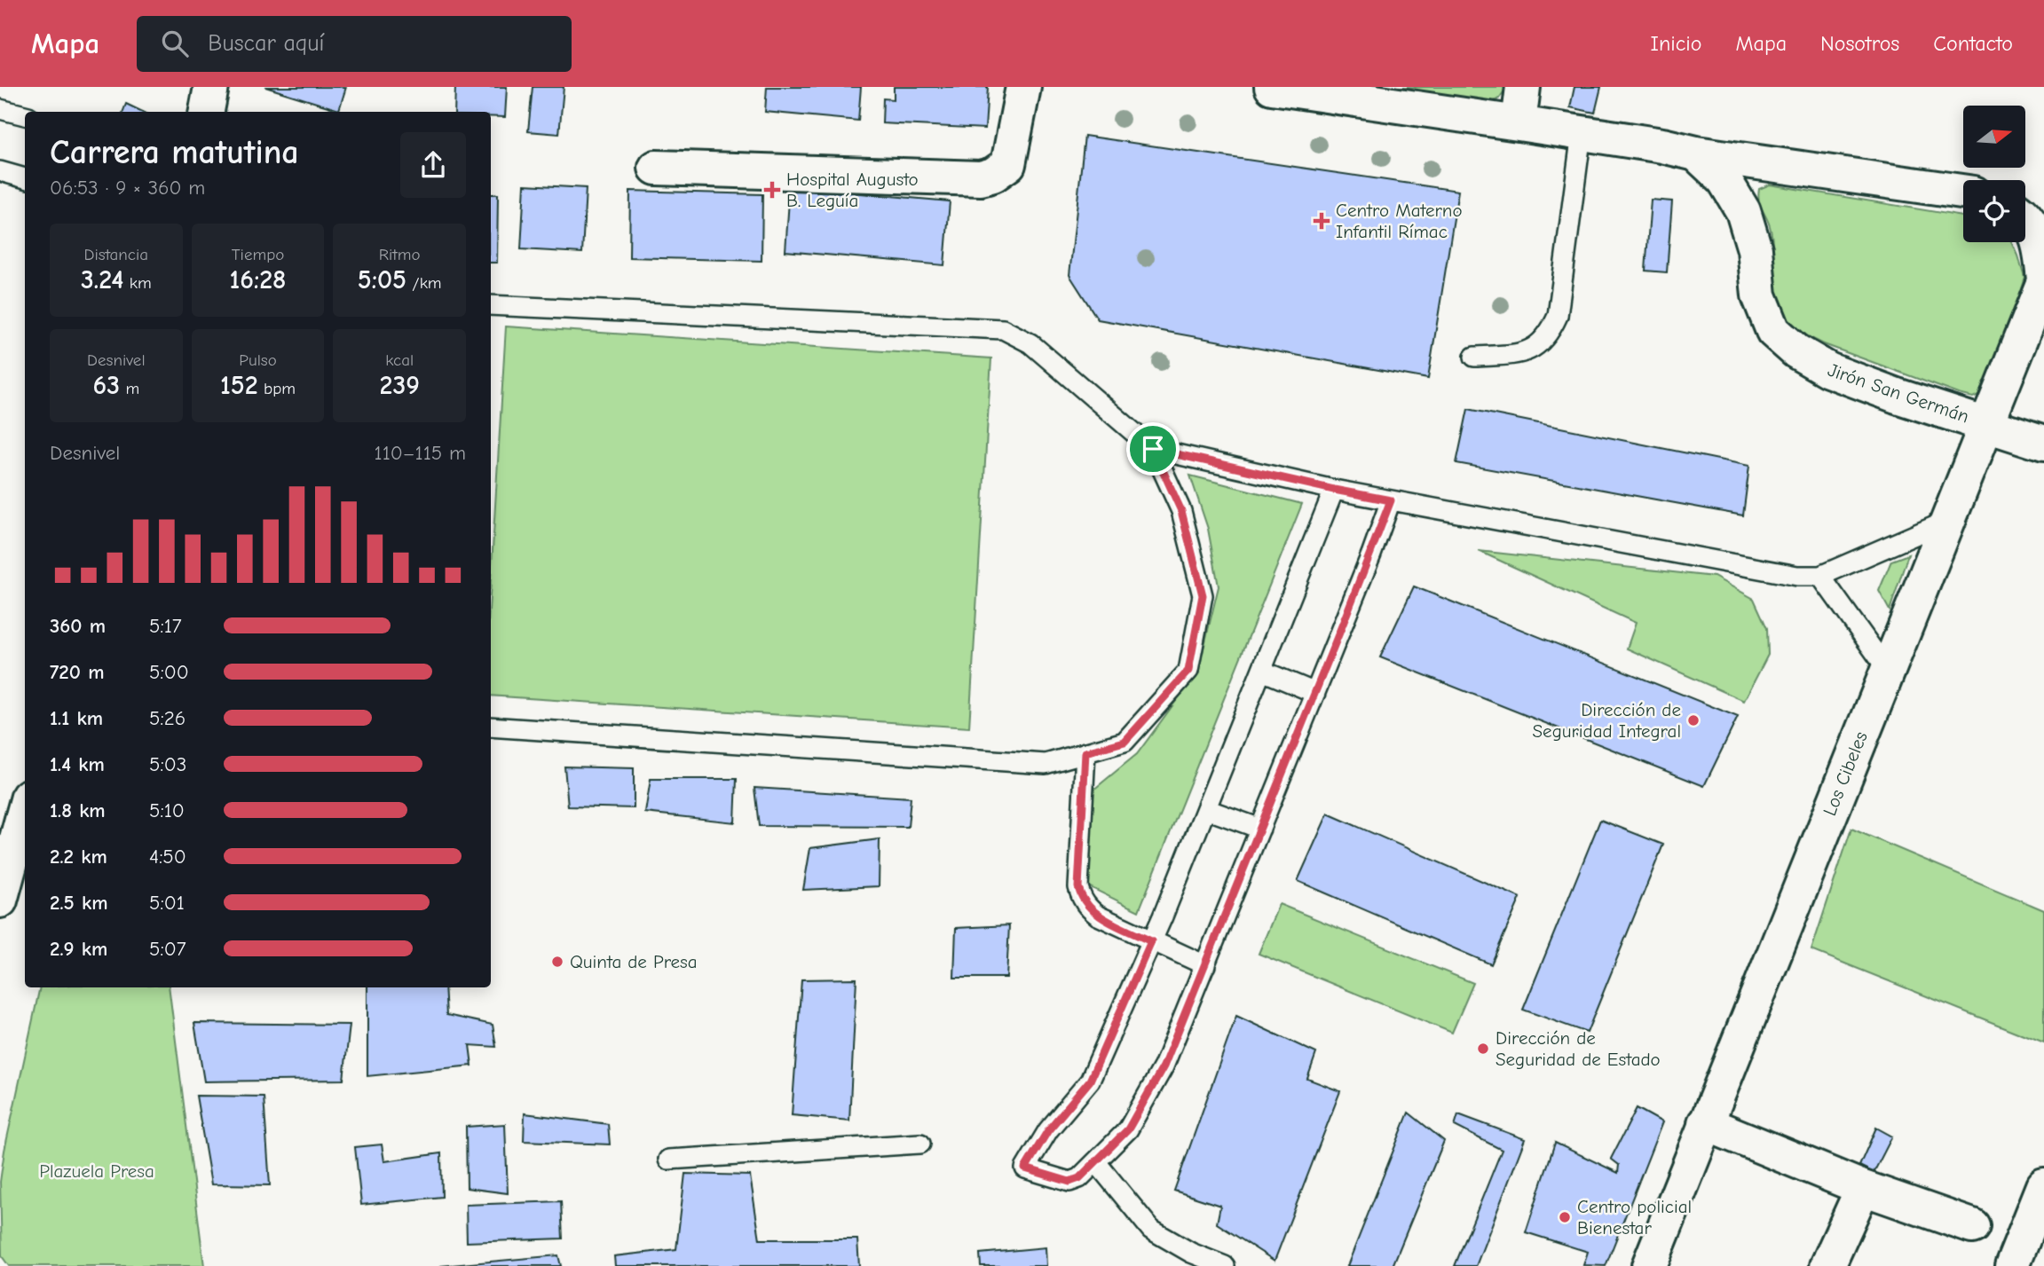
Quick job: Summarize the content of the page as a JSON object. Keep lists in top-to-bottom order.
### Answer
{
  "streets": {
    "street": ["Jirón San Germán", "Los Cibeles"]
  },
  "crossings": [
    ["Jirón San Germán", "Los Cibeles"]
  ],
  "parks": ["Plazuela Presa"],
  "places": {
    "health": ["Hospital Augusto B. Leguía", "Centro Materno Infantil Rímac"],
    "other": [
      "Dirección de Seguridad Integral",
      "Quinta de Presa",
      "Dirección de Seguridad de Estado",
      "Centro policial Bienestar"
    ]
  },
  "north": "right",
  "page": {
    "header": "Mapa",
    "search": "Buscar aquí",
    "nav": [
      "Inicio",
      "Mapa",
      "Nosotros",
      "Contacto"
    ],
    "heading": ["Carrera matutina", "06:53 · 9 × 360 m"],
    "stats": [
      ["Distancia", "3.24 km"],
      ["Tiempo", "16:28"],
      ["Ritmo", "5:05 /km"],
      ["Desnivel", "63 m"],
      ["Pulso", "152 bpm"],
      ["kcal", "239"]
    ],
    "chart": ["Desnivel", "110–115 m"],
    "list": [
      {
        "name": "360 m",
        "note": "5:17"
      },
      {
        "name": "720 m",
        "note": "5:00"
      },
      {
        "name": "1.1 km",
        "note": "5:26"
      },
      {
        "name": "1.4 km",
        "note": "5:03"
      },
      {
        "name": "1.8 km",
        "note": "5:10"
      },
      {
        "name": "2.2 km",
        "note": "4:50"
      },
      {
        "name": "2.5 km",
        "note": "5:01"
      },
      {
        "name": "2.9 km",
        "note": "5:07"
      }
    ]
  }
}
